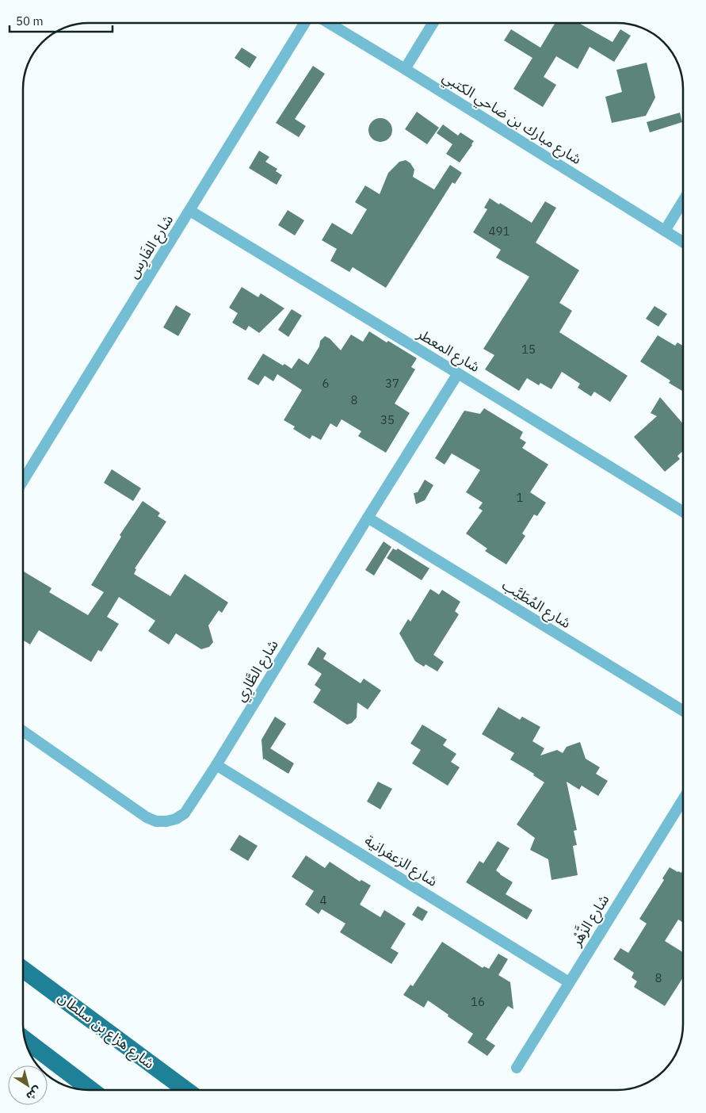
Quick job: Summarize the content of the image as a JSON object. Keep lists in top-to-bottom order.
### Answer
{
  "streets": {
    "main road": ["شارع هزاع بن سلطان"],
    "street": [
      "شارع مبارك بن ضاحي الكتبي",
      "شارع الفَارِس",
      "شارع المعطر",
      "شارع المُطَيَّب",
      "شارع الطَّارِي",
      "شارع الزعفرانية",
      "شارع الزَّهْر"
    ]
  },
  "crossings": [
    ["شارع الفَارِس", "شارع المعطر"],
    ["شارع المعطر", "شارع الطَّارِي"],
    ["شارع المُطَيَّب", "شارع الطَّارِي"],
    ["شارع الطَّارِي", "شارع الزعفرانية"],
    ["شارع الزعفرانية", "شارع الزَّهْر"]
  ],
  "house_numbers": [
    "491",
    "15",
    "6",
    "37",
    "8",
    "35",
    "1",
    "4",
    "8",
    "16"
  ],
  "scale_bar": "50 m",
  "north": "bottom right"
}
